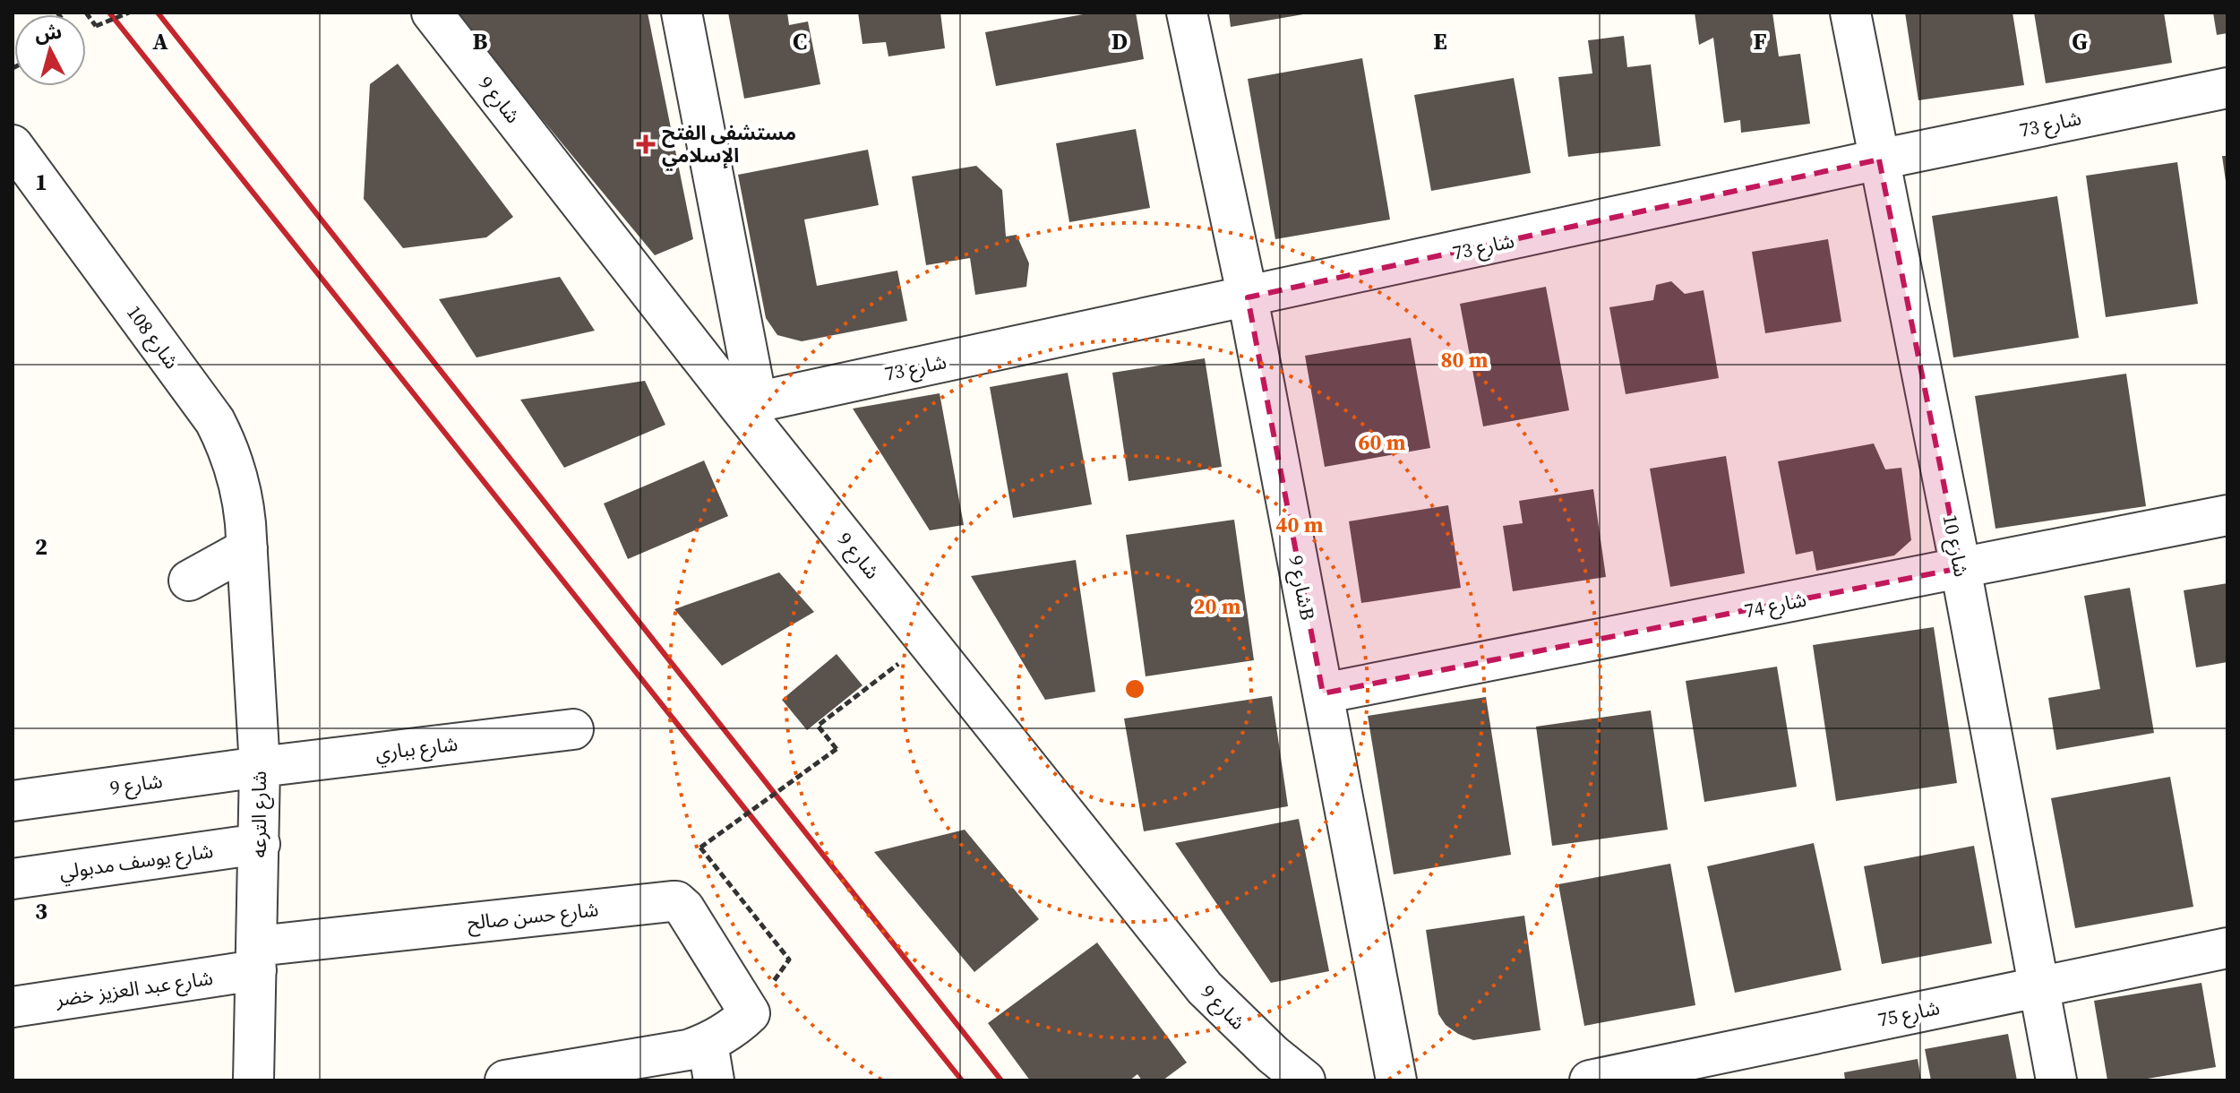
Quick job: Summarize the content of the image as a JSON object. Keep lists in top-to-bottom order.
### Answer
{
  "streets": {
    "street": [
      "شارع 9",
      "شارع 73",
      "شارع 108",
      "شارع 10",
      "شارع 9B",
      "شارع 74",
      "شارع بباري",
      "شارع الترعه",
      "شارع يوسف مدبولي",
      "شارع حسن صالح",
      "شارع عبد العزيز خضر",
      "شارع 75"
    ]
  },
  "crossings": [
    ["شارع 9", "شارع 73"],
    ["شارع 9", "شارع بباري"],
    ["شارع 9", "شارع الترعه"],
    ["شارع 73", "شارع 10"],
    ["شارع 73", "شارع 9B"],
    ["شارع 108", "شارع الترعه"],
    ["شارع 10", "شارع 74"],
    ["شارع 10", "شارع 75"],
    ["شارع 9B", "شارع 74"],
    ["شارع بباري", "شارع الترعه"],
    ["شارع الترعه", "شارع يوسف مدبولي"],
    ["شارع الترعه", "شارع حسن صالح"],
    ["شارع الترعه", "شارع عبد العزيز خضر"],
    ["شارع حسن صالح", "شارع عبد العزيز خضر"]
  ],
  "places": {
    "health": ["مستشفى الفتح الإسلامي"]
  },
  "north": "top",
  "grid": {
    "columns": [
      "A",
      "B",
      "C",
      "D",
      "E",
      "F",
      "G"
    ],
    "rows": ["1", "2", "3"]
  },
  "rings": [
    "80 m",
    "60 m",
    "40 m",
    "20 m"
  ]
}
